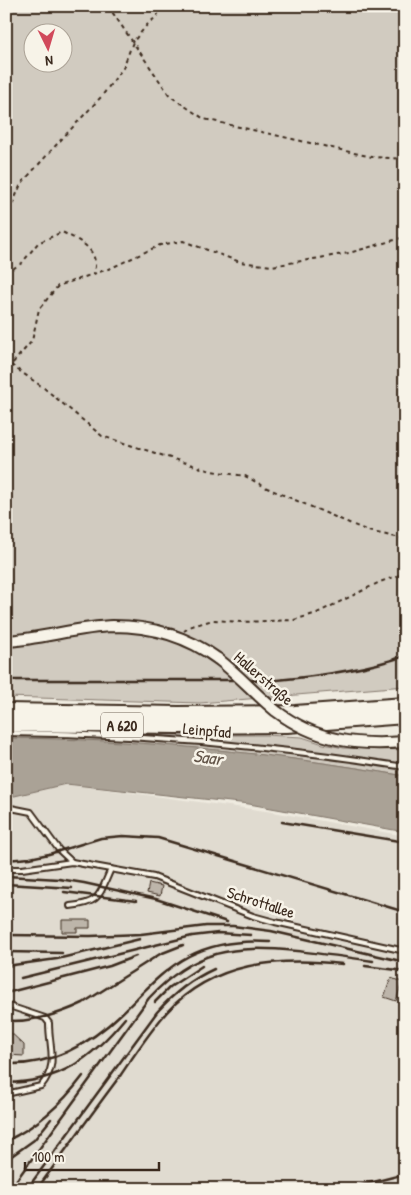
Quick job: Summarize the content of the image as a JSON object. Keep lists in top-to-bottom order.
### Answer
{
  "streets": {
    "highway": ["A 620"],
    "street": ["Hallerstraße"],
    "lane": ["Leinpfad", "Schrottallee"]
  },
  "water": ["Saar"],
  "scale_bar": "100 m",
  "north": "bottom"
}
